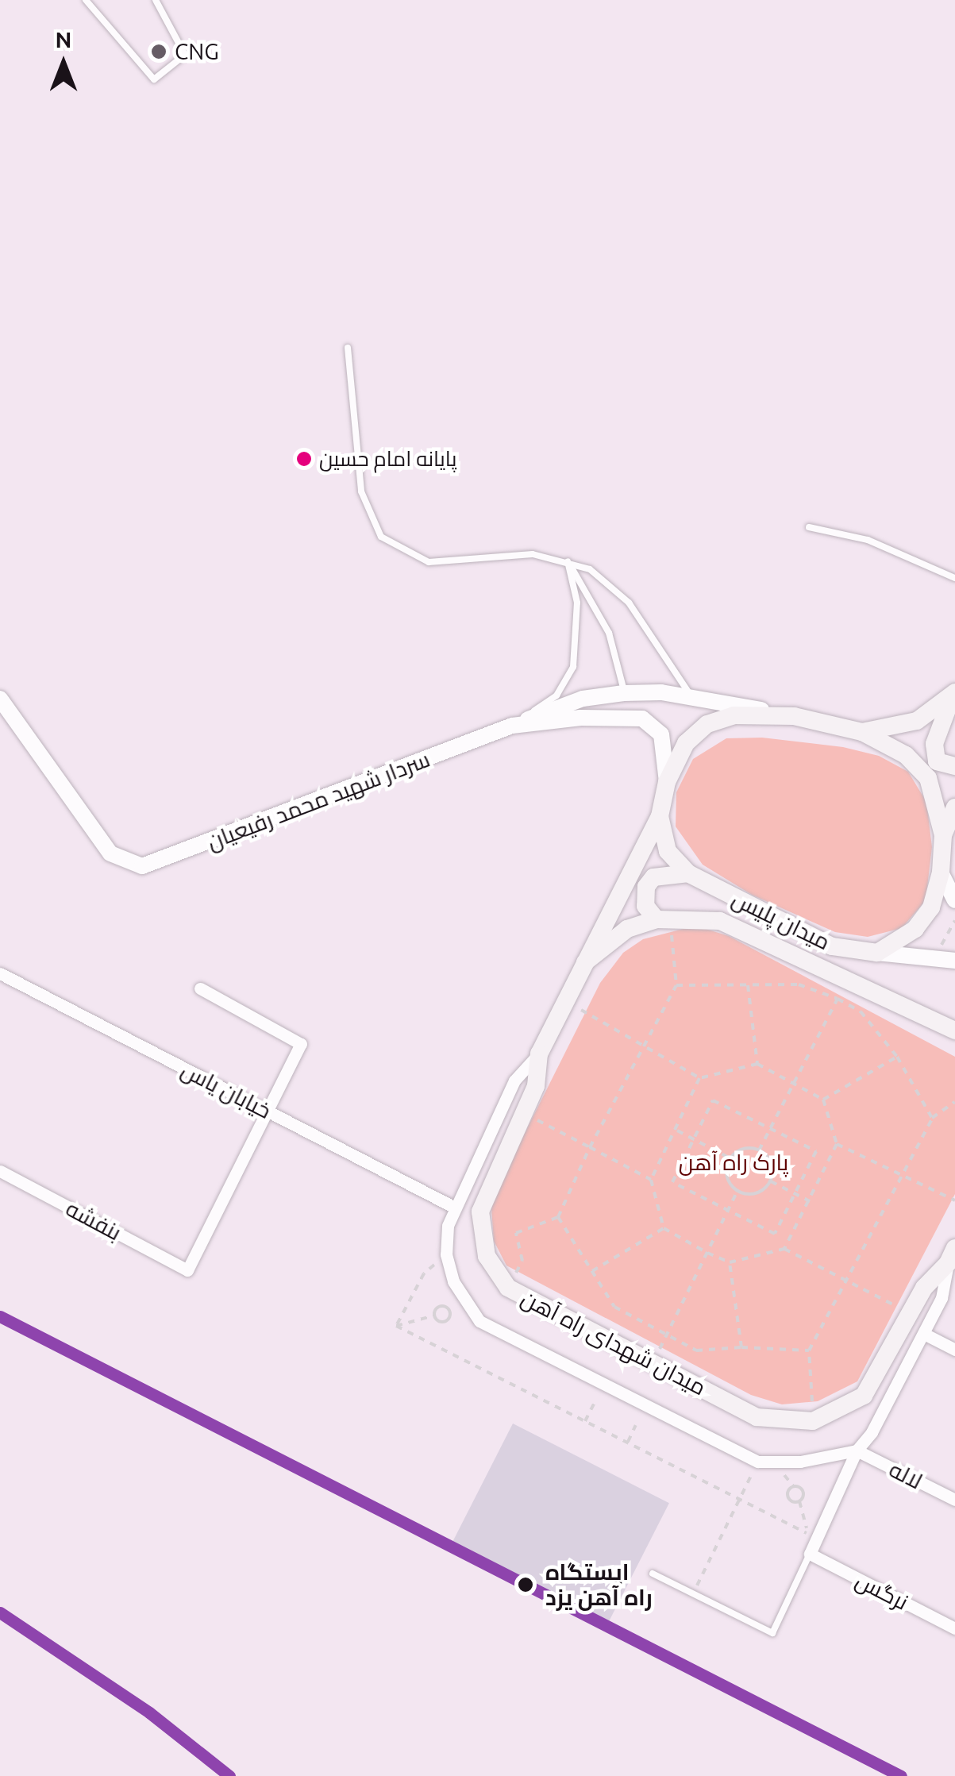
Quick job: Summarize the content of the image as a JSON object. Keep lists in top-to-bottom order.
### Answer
{
  "streets": {
    "main road": ["میدان پلیس", "میدان شهدای راه آهن"],
    "street": [
      "سردار شهید محمد رفیعیان",
      "خیابان یاس",
      "بنفشه",
      "لاله",
      "نرگس"
    ]
  },
  "crossings": [
    ["سردار شهید محمد رفیعیان", "میدان پلیس"],
    ["سردار شهید محمد رفیعیان", "میدان شهدای راه آهن"],
    ["میدان پلیس", "میدان شهدای راه آهن"],
    ["خیابان یاس", "بنفشه"]
  ],
  "parks": ["پارک راه آهن"],
  "places": ["CNG", "پایانه امام حسین", "ایستگاه راه آهن یزد"],
  "north": "top"
}
